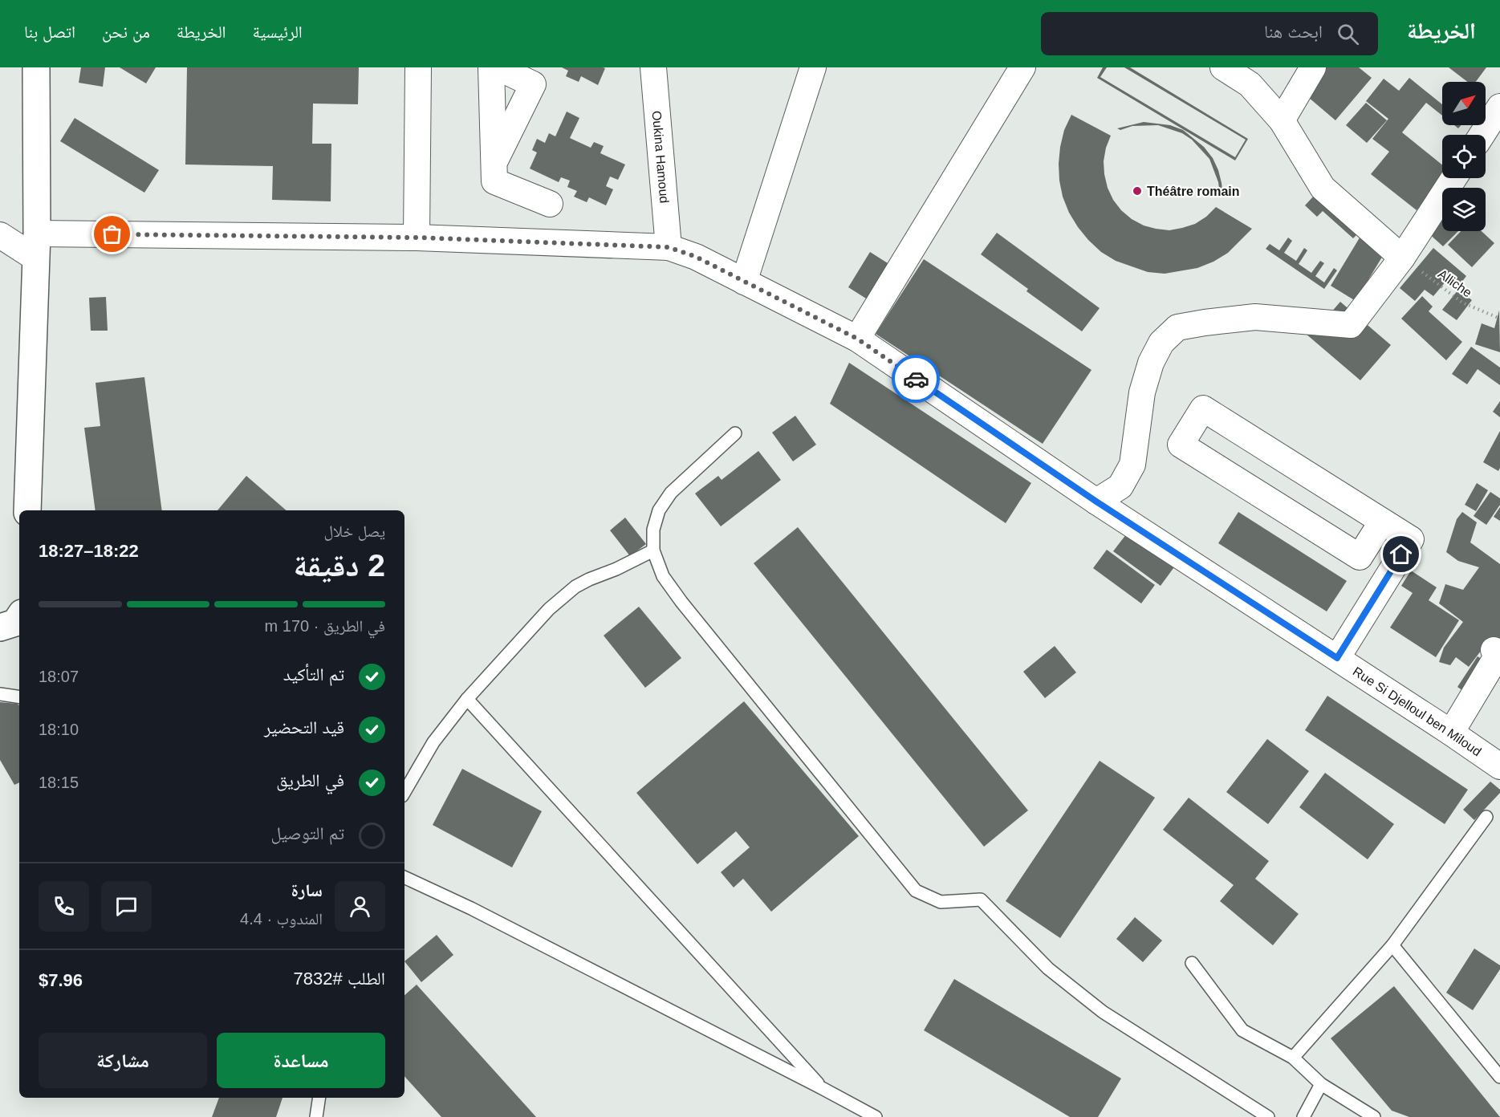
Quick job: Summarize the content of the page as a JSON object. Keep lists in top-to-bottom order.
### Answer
{
  "streets": {
    "street": ["Oukina Hamoud", "Rue Si Djelloul ben Miloud"],
    "path": ["Alliche"]
  },
  "crossings": [
    ["Oukina Hamoud", "Rue Si Djelloul ben Miloud"]
  ],
  "places": ["Théâtre romain"],
  "north": "top right",
  "page": {
    "header": "الخريطة",
    "search": "ابحث هنا",
    "nav": [
      "الرئيسية",
      "الخريطة",
      "من نحن",
      "اتصل بنا"
    ],
    "heading": ["2 دقيقة", "يصل خلال", "18:22–18:27"],
    "panel": [
      "سارة",
      "المندوب · 4.4",
      "الطلب #7832",
      "$7.96"
    ],
    "bar": "في الطريق · 170 m",
    "list": [
      ["تم التأكيد", "18:07"],
      ["قيد التحضير", "18:10"],
      ["في الطريق", "18:15"],
      "تم التوصيل"
    ],
    "buttons": ["مساعدة", "مشاركة"]
  }
}
